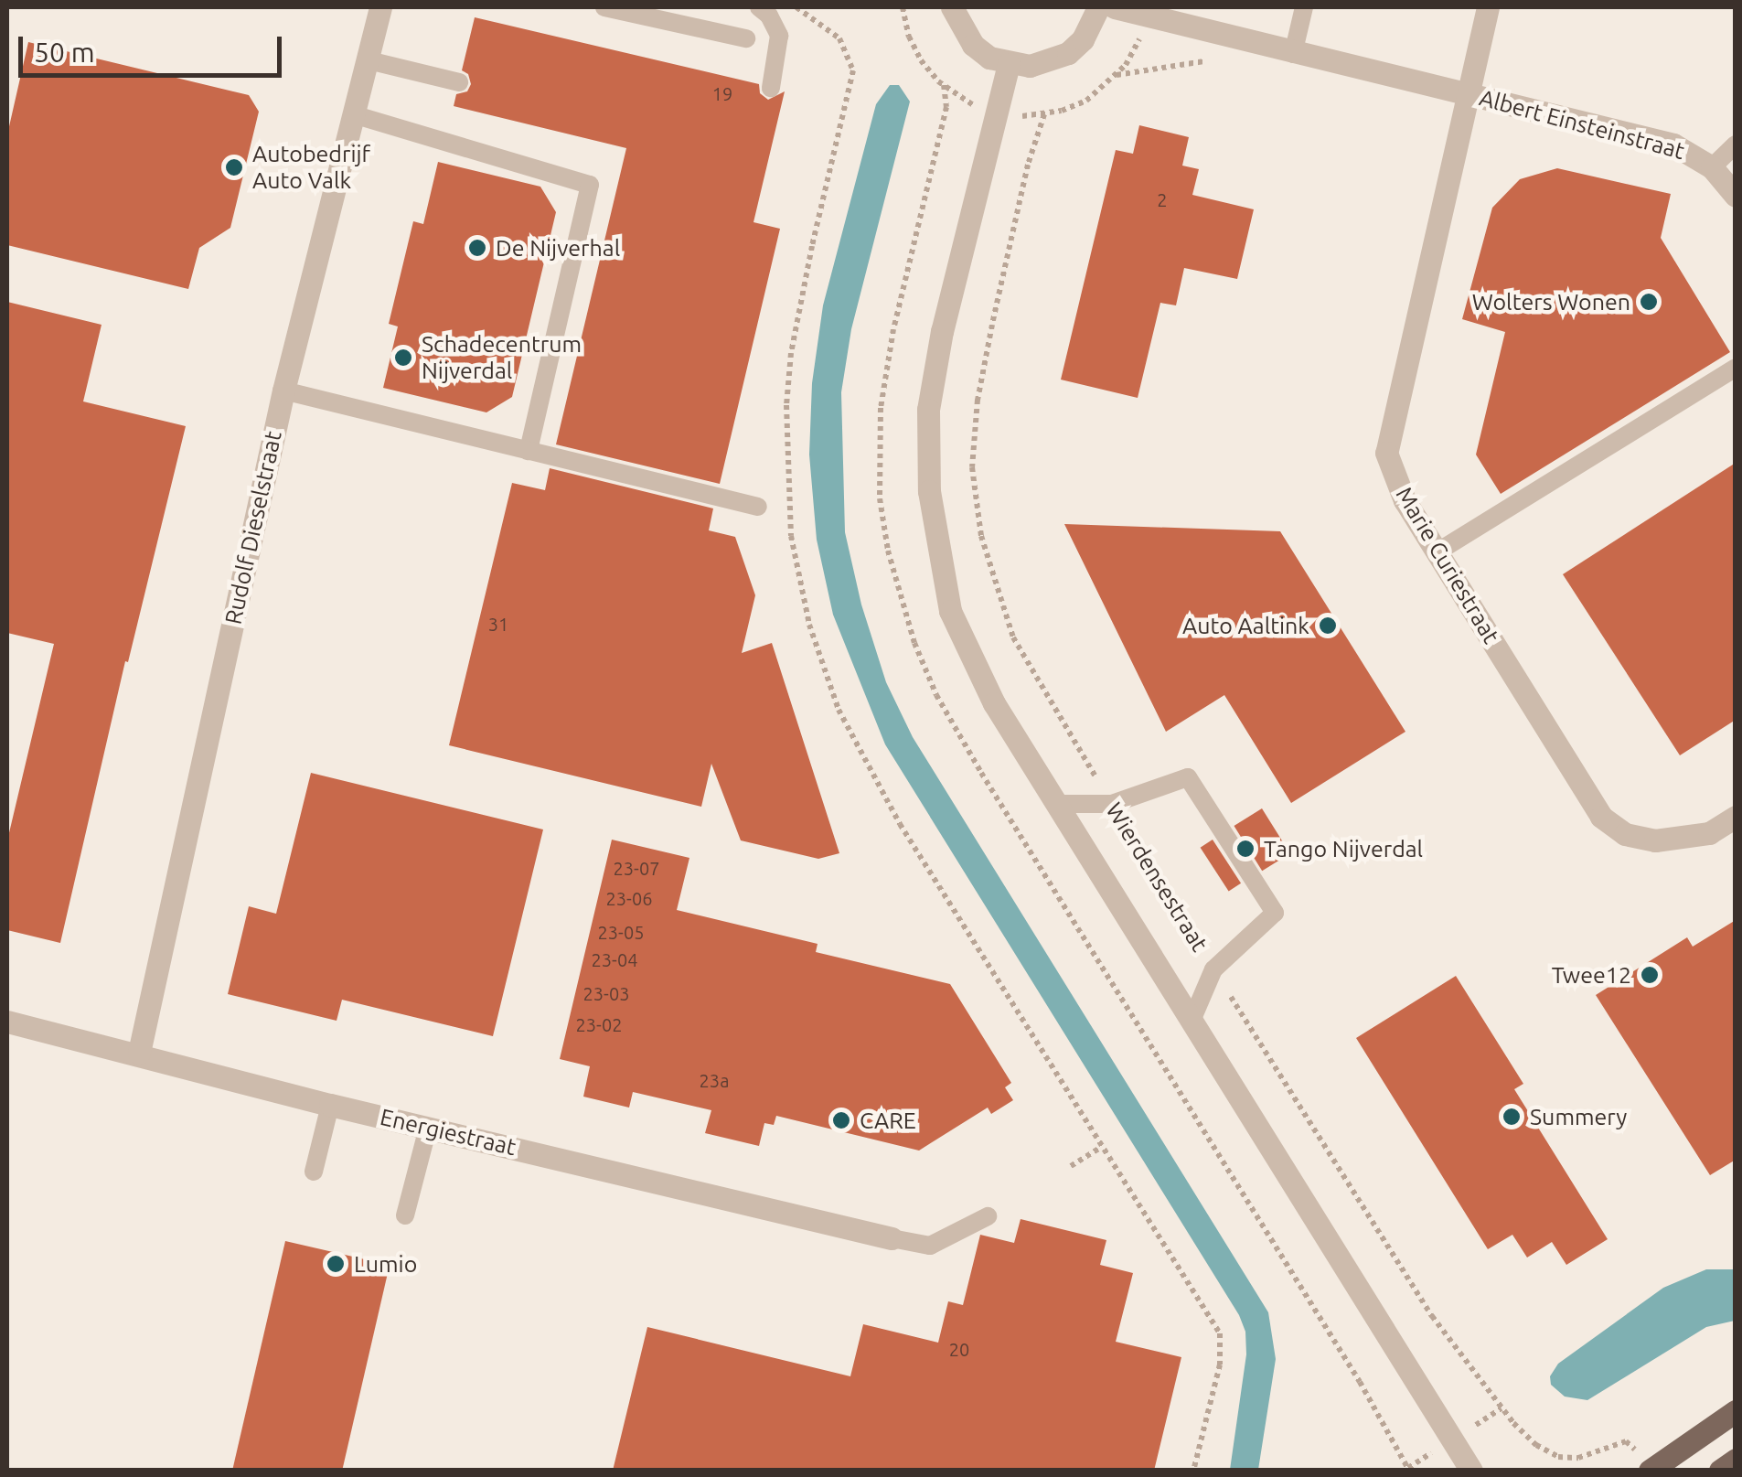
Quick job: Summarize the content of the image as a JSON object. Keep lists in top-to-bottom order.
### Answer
{
  "streets": {
    "street": [
      "Albert Einsteinstraat",
      "Rudolf Dieselstraat",
      "Marie Curiestraat",
      "Wierdensestraat",
      "Energiestraat"
    ]
  },
  "crossings": [
    ["Albert Einsteinstraat", "Marie Curiestraat"],
    ["Rudolf Dieselstraat", "Energiestraat"]
  ],
  "places": [
    "Autobedrijf Auto Valk",
    "De Nijverhal",
    "Wolters Wonen",
    "Schadecentrum Nijverdal",
    "Auto Aaltink",
    "Tango Nijverdal",
    "Twee12",
    "Summery",
    "CARE",
    "Lumio"
  ],
  "house_numbers": [
    "19",
    "2",
    "31",
    "23-07",
    "23-06",
    "23-05",
    "23-04",
    "23-03",
    "23-02",
    "23a",
    "20"
  ],
  "scale_bar": "50 m"
}
